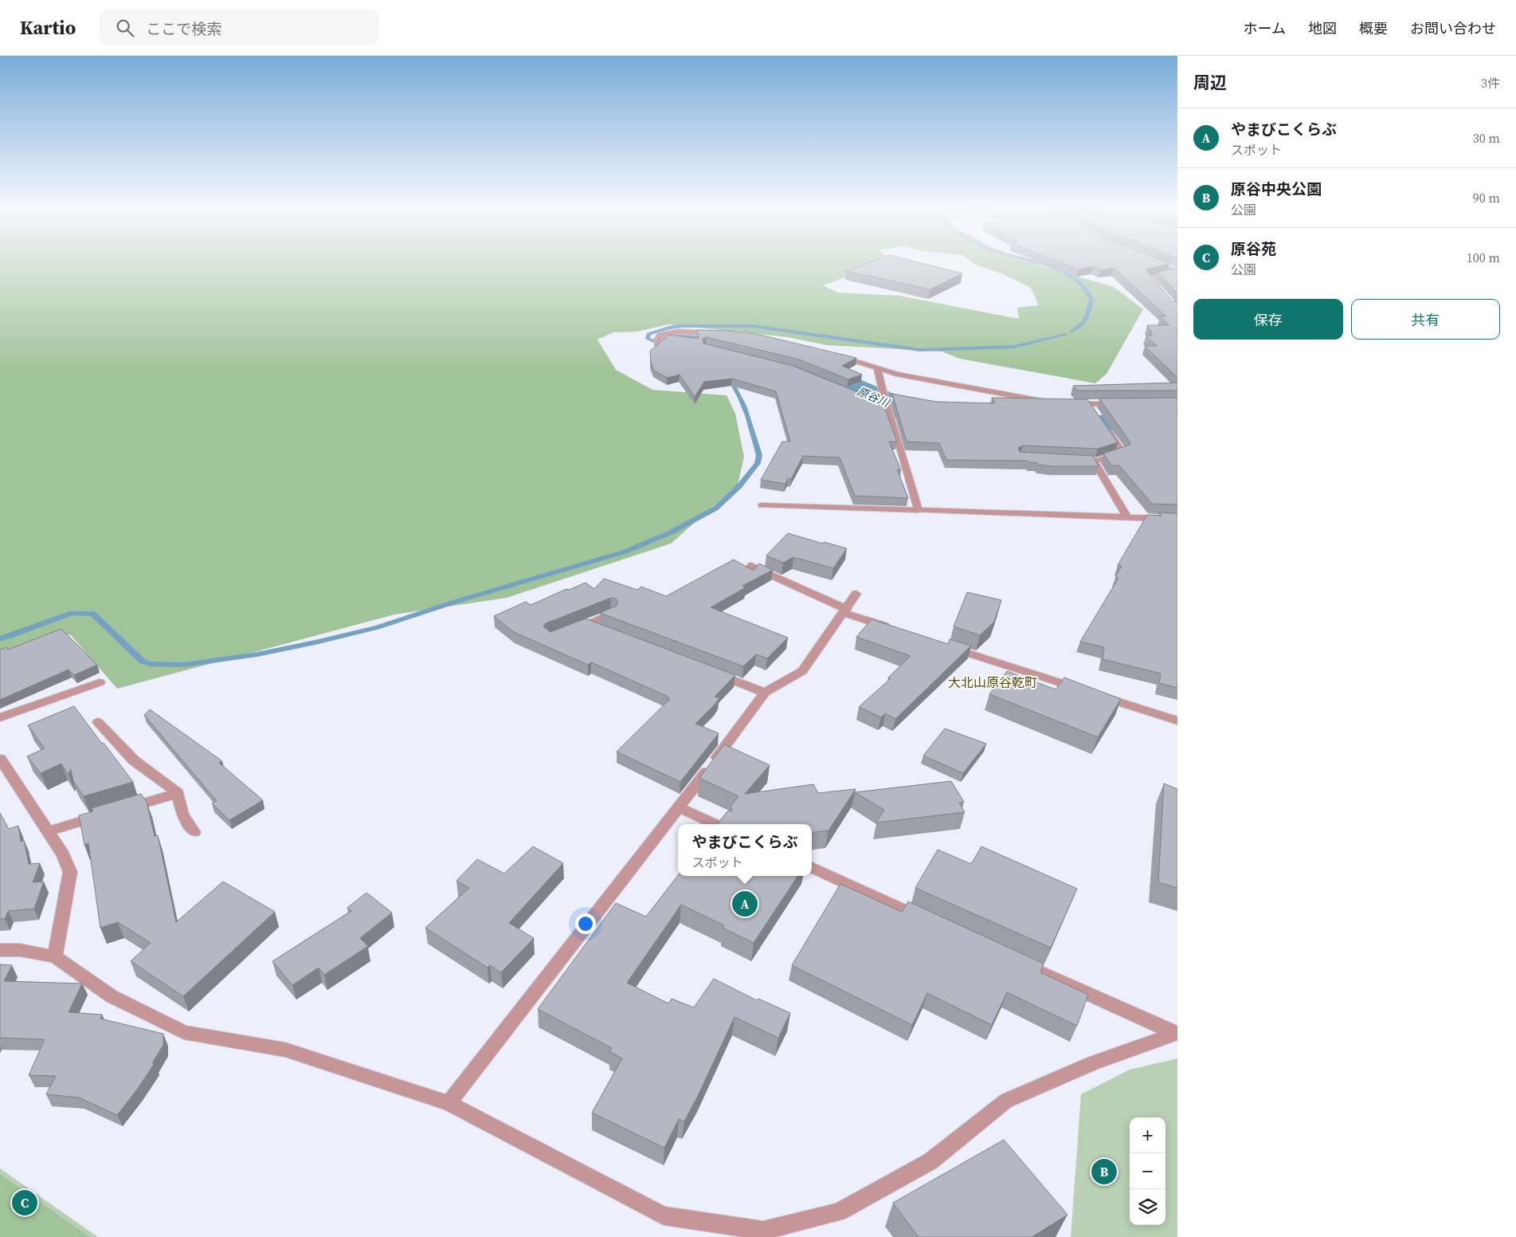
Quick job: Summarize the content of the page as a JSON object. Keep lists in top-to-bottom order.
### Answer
{
  "districts": ["大北山原谷乾町"],
  "water": ["原谷川"],
  "page": {
    "header": "Kartio",
    "search": "ここで検索",
    "nav": [
      "ホーム",
      "地図",
      "概要",
      "お問い合わせ"
    ],
    "heading": ["周辺", "3件"],
    "list": [
      {
        "mark": "A",
        "name": "やまびこくらぶ",
        "note": "スポット",
        "value": "30 m"
      },
      {
        "mark": "B",
        "name": "原谷中央公園",
        "note": "公園",
        "value": "90 m"
      },
      {
        "mark": "C",
        "name": "原谷苑",
        "note": "公園",
        "value": "100 m"
      }
    ],
    "buttons": ["保存", "共有"],
    "popup": ["やまびこくらぶ", "スポット"],
    "pins": ["A", "B", "C"],
    "map_buttons": ["+", "−"]
  }
}
